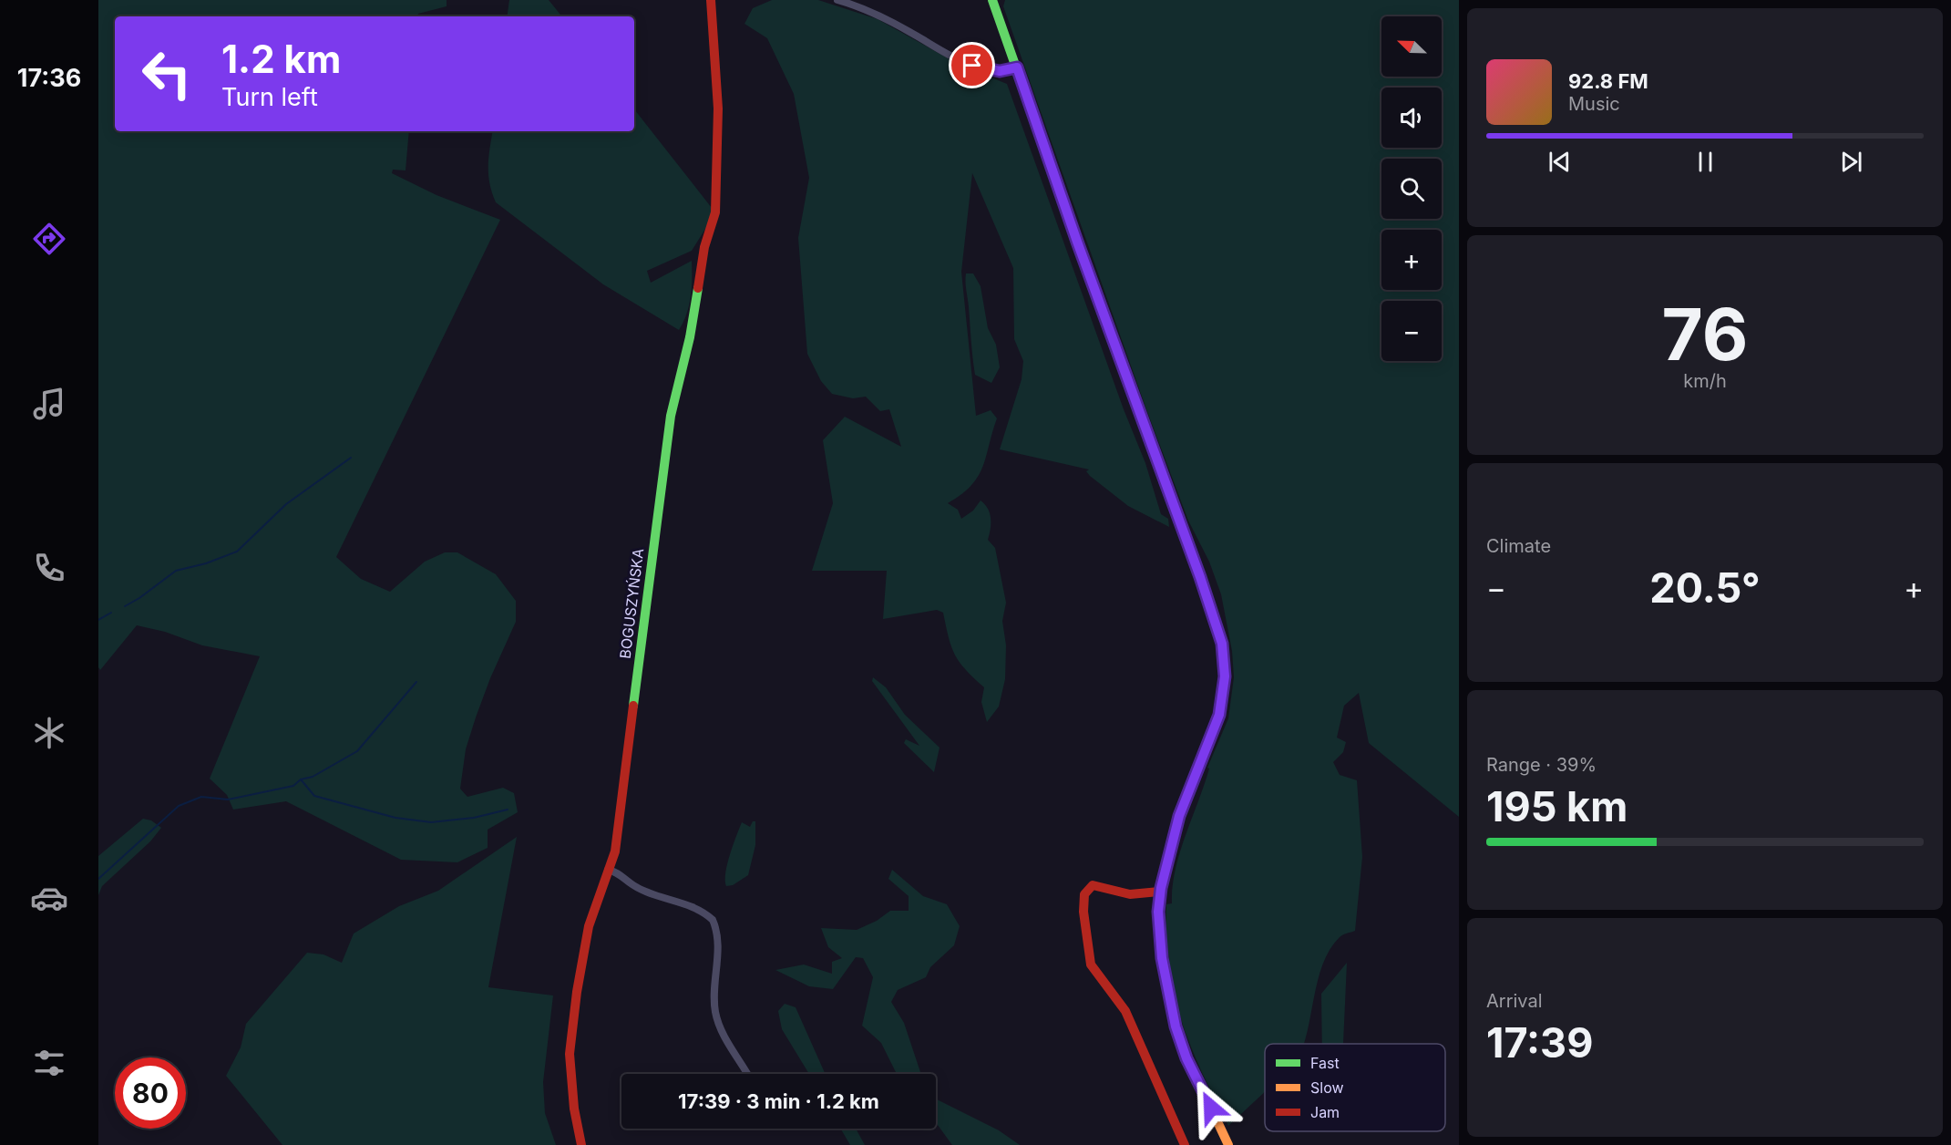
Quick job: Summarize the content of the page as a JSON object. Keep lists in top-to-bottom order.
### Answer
{
  "streets": {
    "main road": ["BOGUSZYŃSKA"]
  },
  "legend": ["Fast", "Slow", "Jam"],
  "north": "top left",
  "page": {
    "tabs": "17:36",
    "map_buttons": ["+", "−"],
    "turn": ["1.2 km", "Turn left"],
    "song": ["92.8 FM", "Music"],
    "tile": [
      ["76", "km/h"],
      "Climate",
      ["Range · 39%", "195 km"],
      ["Arrival", "17:39"]
    ],
    "heat": ["−", "20.5°", "+"],
    "limit": "80",
    "trip": "17:39 · 3 min · 1.2 km"
  }
}
